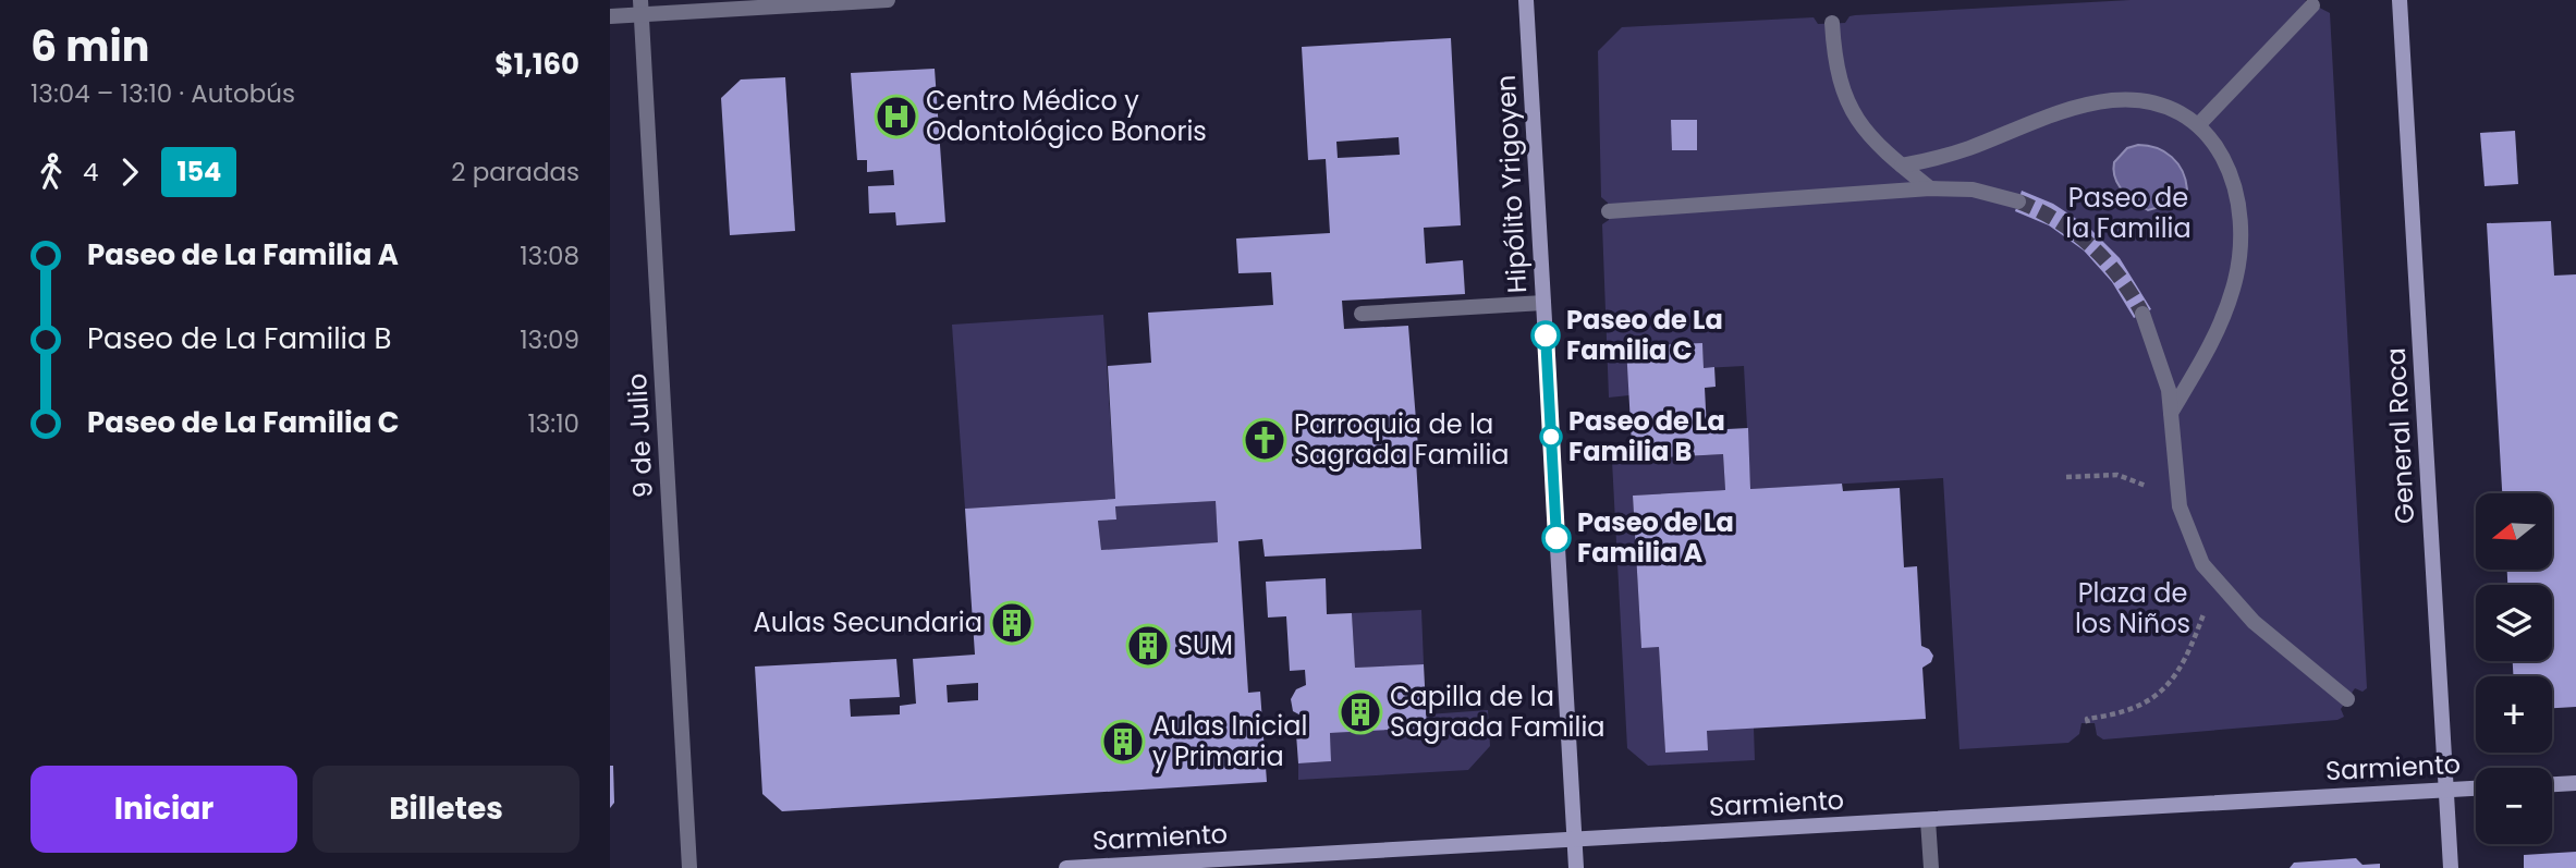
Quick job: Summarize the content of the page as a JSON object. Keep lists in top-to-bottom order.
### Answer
{
  "streets": {
    "street": [
      "Hipólito Yrigoyen",
      "9 de Julio",
      "General Roca",
      "Sarmiento"
    ]
  },
  "crossings": [
    ["Hipólito Yrigoyen", "Sarmiento"],
    ["General Roca", "Sarmiento"]
  ],
  "parks": ["Paseo de la Familia", "Plaza de los Niños"],
  "places": {
    "hospital": ["Centro Médico y Odontológico Bonoris"],
    "other": ["Paseo de La Familia C", "Paseo de La Familia B", "Paseo de La Familia A"],
    "church": ["Parroquia de la Sagrada Familia"],
    "building": [
      "Aulas Secundaria",
      "SUM",
      "Capilla de la Sagrada Familia",
      "Aulas Inicial y Primaria"
    ]
  },
  "lines": ["bus line 154"],
  "north": "left",
  "page": {
    "heading": ["6 min", "13:04 – 13:10 · Autobús", "$1,160"],
    "legs": ["4", "154", "2 paradas"],
    "list": [
      {
        "name": "Paseo de La Familia A",
        "value": "13:08"
      },
      {
        "name": "Paseo de La Familia B",
        "value": "13:09"
      },
      {
        "name": "Paseo de La Familia C",
        "value": "13:10"
      }
    ],
    "map_buttons": ["+", "−"],
    "buttons": ["Iniciar", "Billetes"]
  }
}
